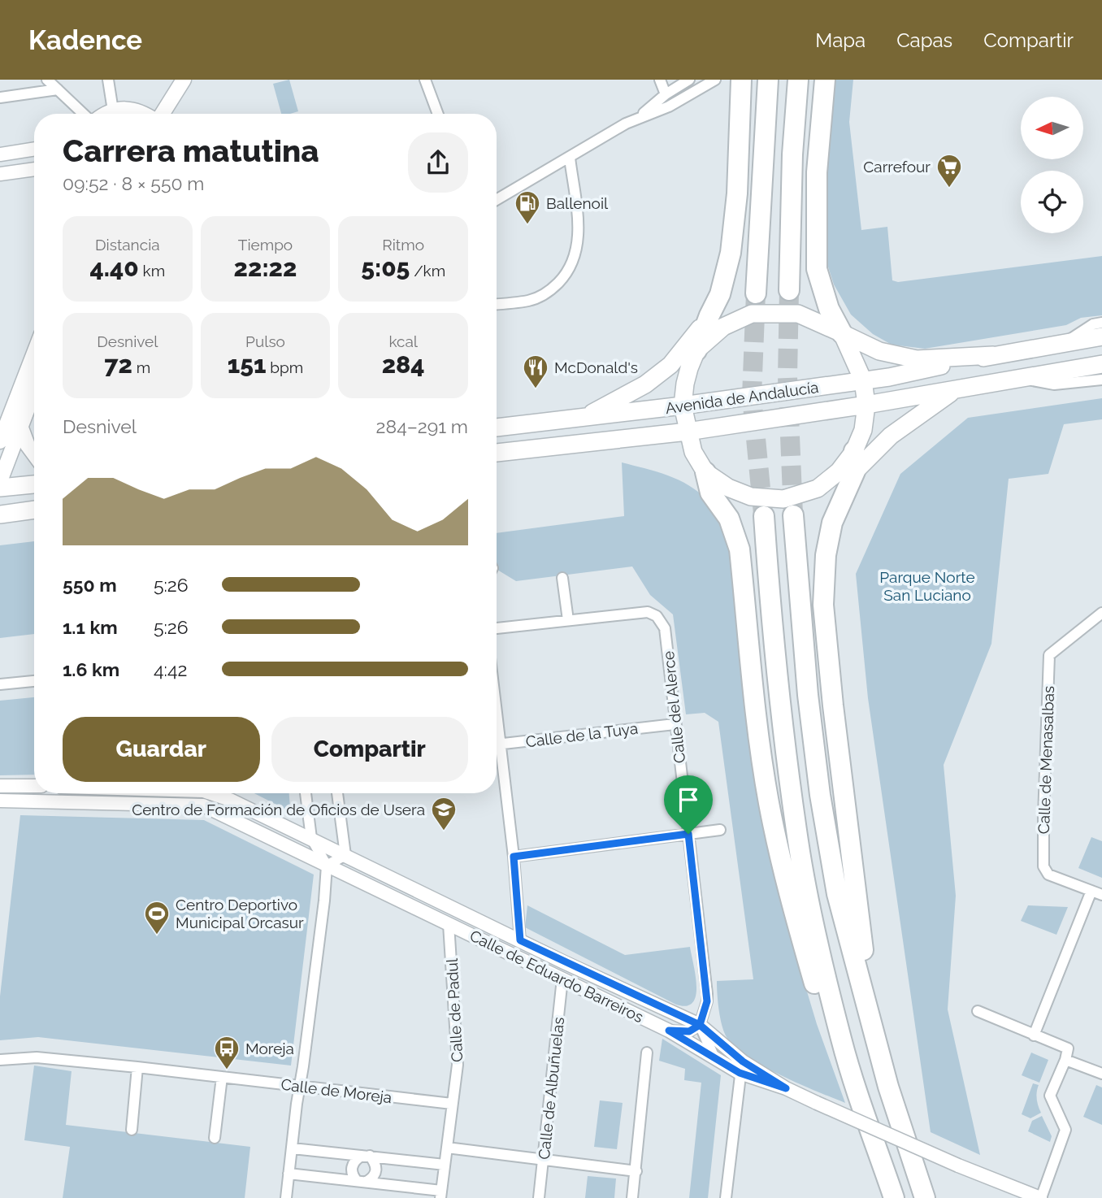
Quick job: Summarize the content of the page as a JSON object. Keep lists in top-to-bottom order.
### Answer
{
  "streets": {
    "main road": ["Avenida de Andalucía"],
    "street": [
      "Calle del Alerce",
      "Calle de la Tuya",
      "Calle de Menasalbas",
      "Calle de Eduardo Barreiros",
      "Calle de Padul",
      "Calle de Albuñuelas",
      "Calle de Moreja"
    ]
  },
  "crossings": [
    ["Calle del Alerce", "Calle de la Tuya"],
    ["Calle del Alerce", "Calle de Eduardo Barreiros"],
    ["Calle de Eduardo Barreiros", "Calle de Padul"],
    ["Calle de Eduardo Barreiros", "Calle de Albuñuelas"],
    ["Calle de Padul", "Calle de Moreja"]
  ],
  "parks": ["Parque Norte San Luciano"],
  "places": {
    "supermarket": ["Carrefour"],
    "fuel station": ["Ballenoil"],
    "restaurant": ["McDonald's"],
    "school or university": ["Centro de Formación de Oficios de Usera"],
    "sports": ["Centro Deportivo Municipal Orcasur"],
    "bus stop": ["Moreja"]
  },
  "north": "left",
  "page": {
    "header": "Kadence",
    "nav": ["Mapa", "Capas", "Compartir"],
    "heading": ["Carrera matutina", "09:52 · 8 × 550 m"],
    "stats": [
      ["Distancia", "4.40 km"],
      ["Tiempo", "22:22"],
      ["Ritmo", "5:05 /km"],
      ["Desnivel", "72 m"],
      ["Pulso", "151 bpm"],
      ["kcal", "284"]
    ],
    "chart": ["Desnivel", "284–291 m"],
    "list": [
      {
        "name": "550 m",
        "note": "5:26"
      },
      {
        "name": "1.1 km",
        "note": "5:26"
      },
      {
        "name": "1.6 km",
        "note": "4:42"
      }
    ],
    "buttons": ["Guardar", "Compartir"]
  }
}
